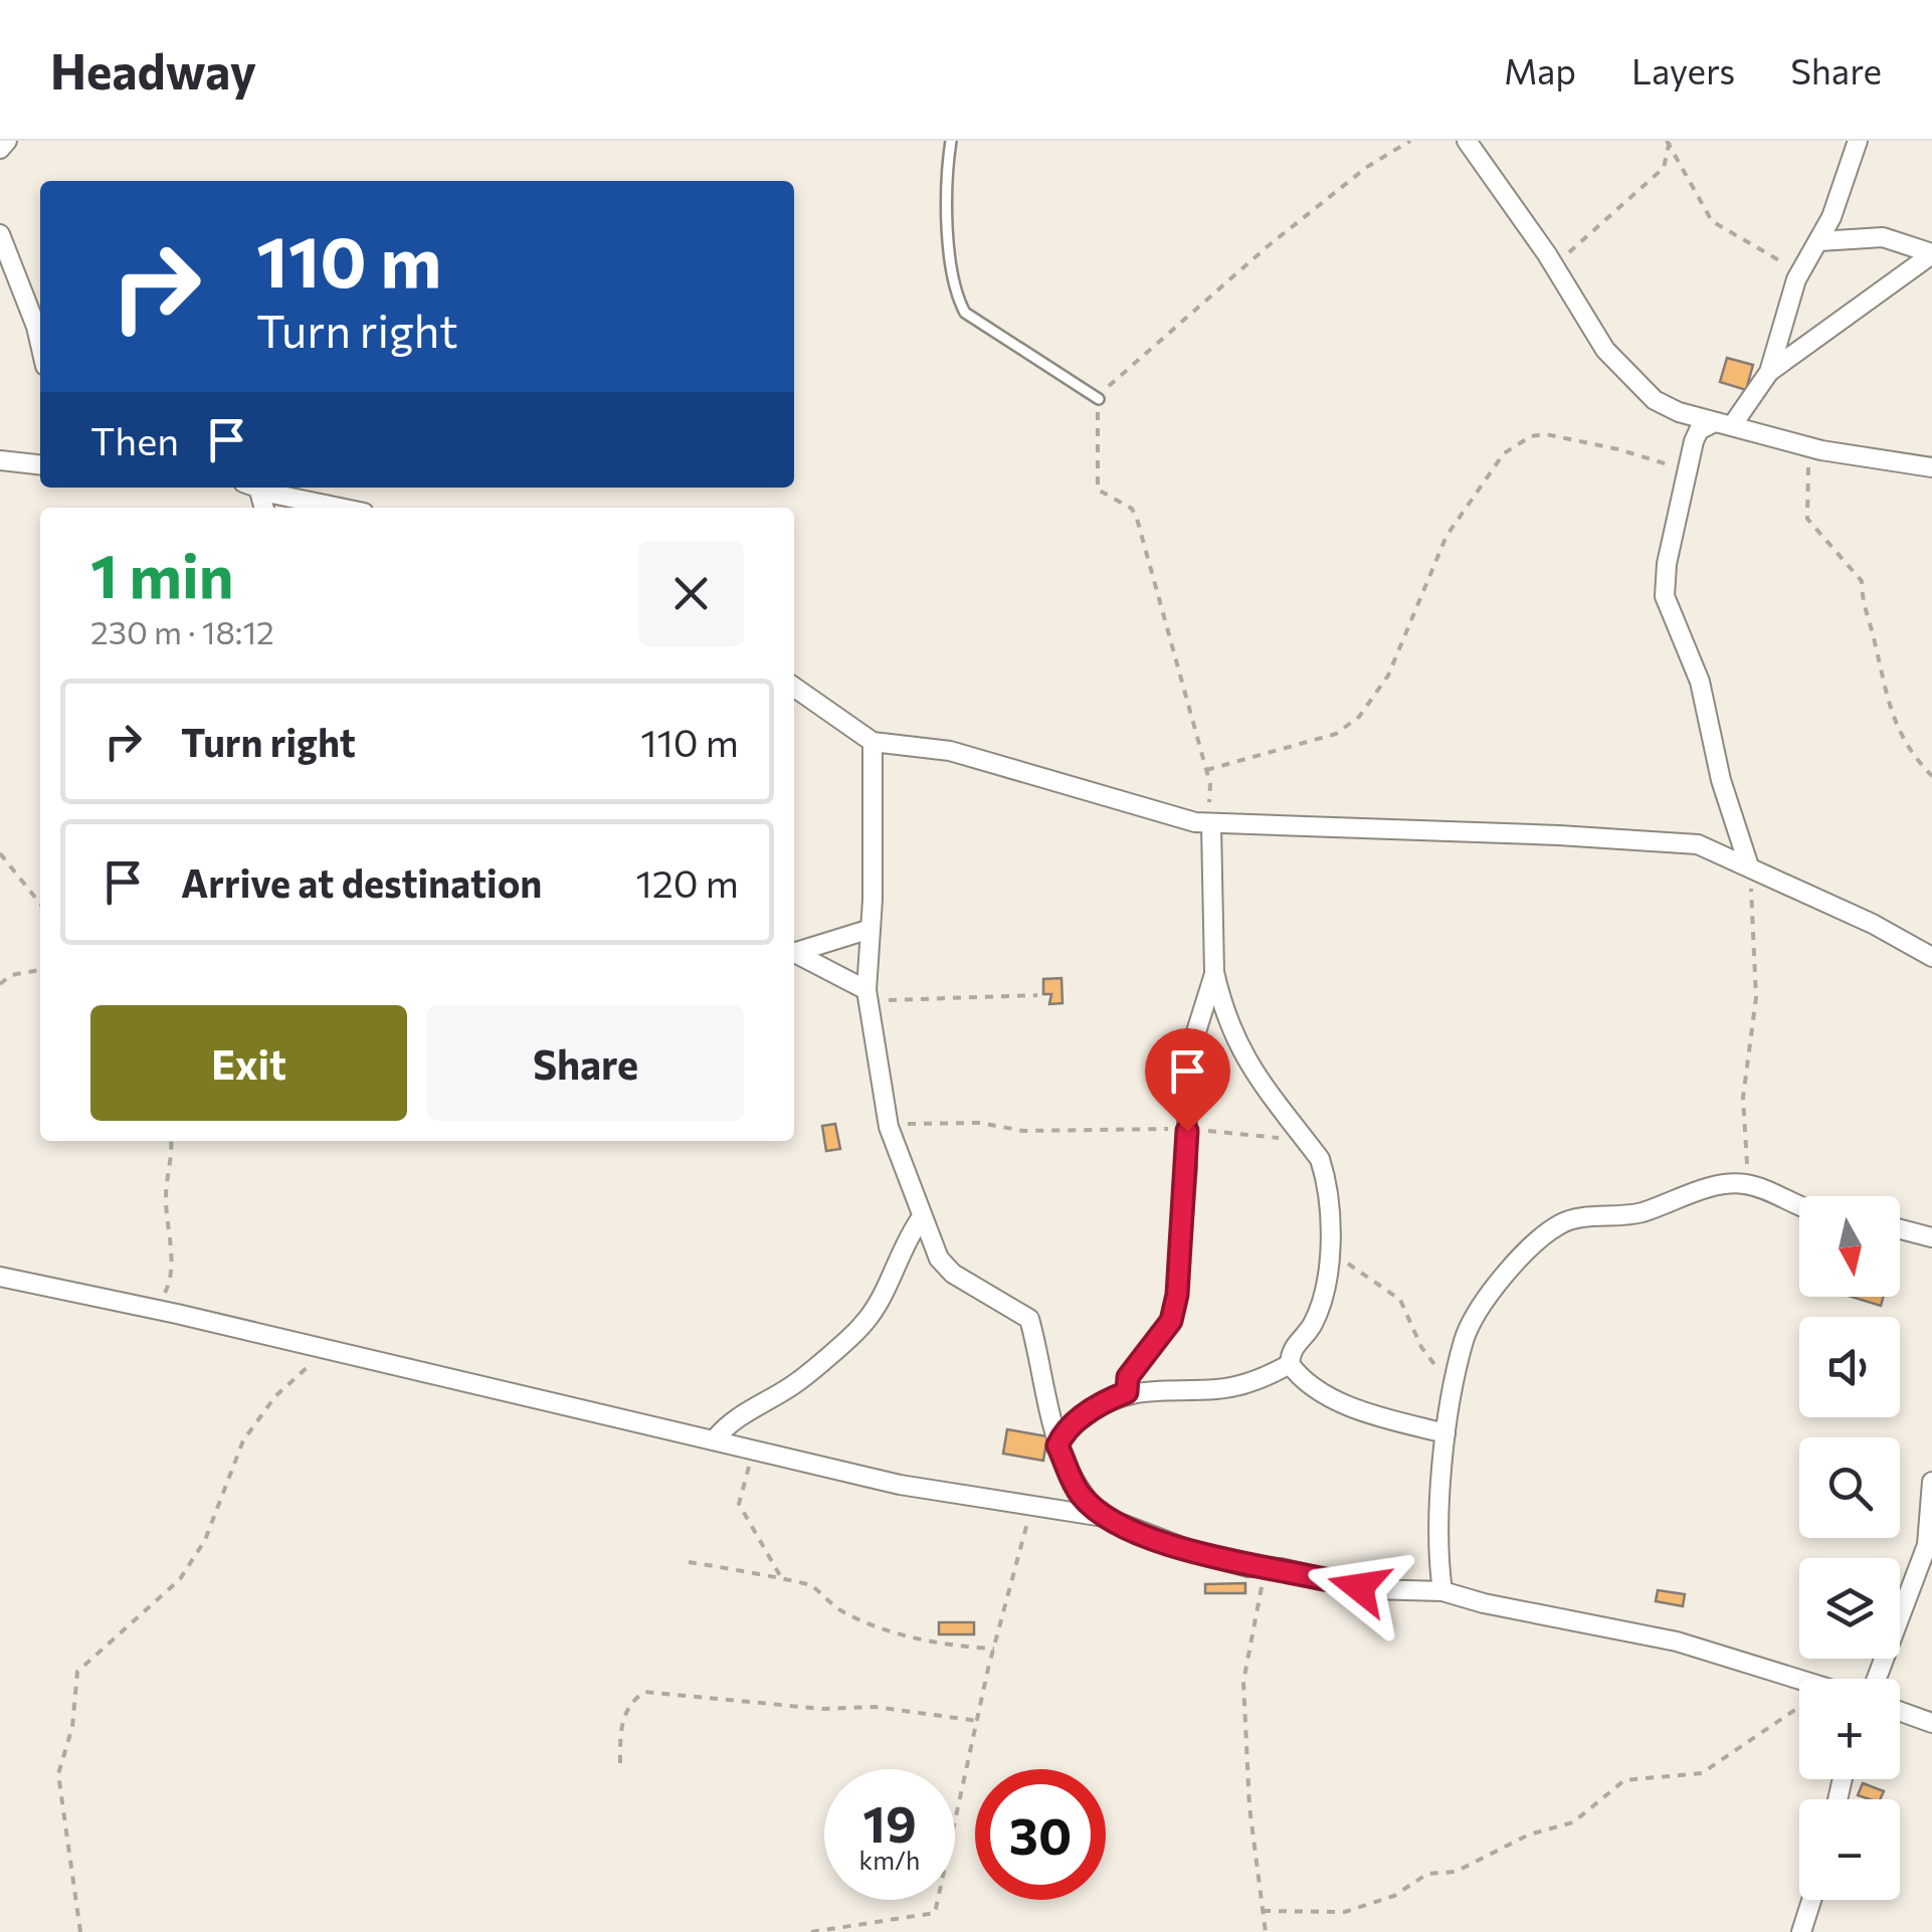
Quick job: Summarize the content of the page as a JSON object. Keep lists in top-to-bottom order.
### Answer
{
  "north": "bottom",
  "page": {
    "header": "Headway",
    "nav": ["Map", "Layers", "Share"],
    "turn": ["110 m", "Turn right"],
    "then": "Then",
    "heading": ["1 min", "230 m · 18:12"],
    "list": [
      {
        "name": "Turn right",
        "value": "110 m"
      },
      {
        "name": "Arrive at destination",
        "value": "120 m"
      }
    ],
    "buttons": ["Exit", "Share"],
    "map_buttons": ["+", "−"],
    "speed": "19 km/h",
    "limit": "30"
  }
}
